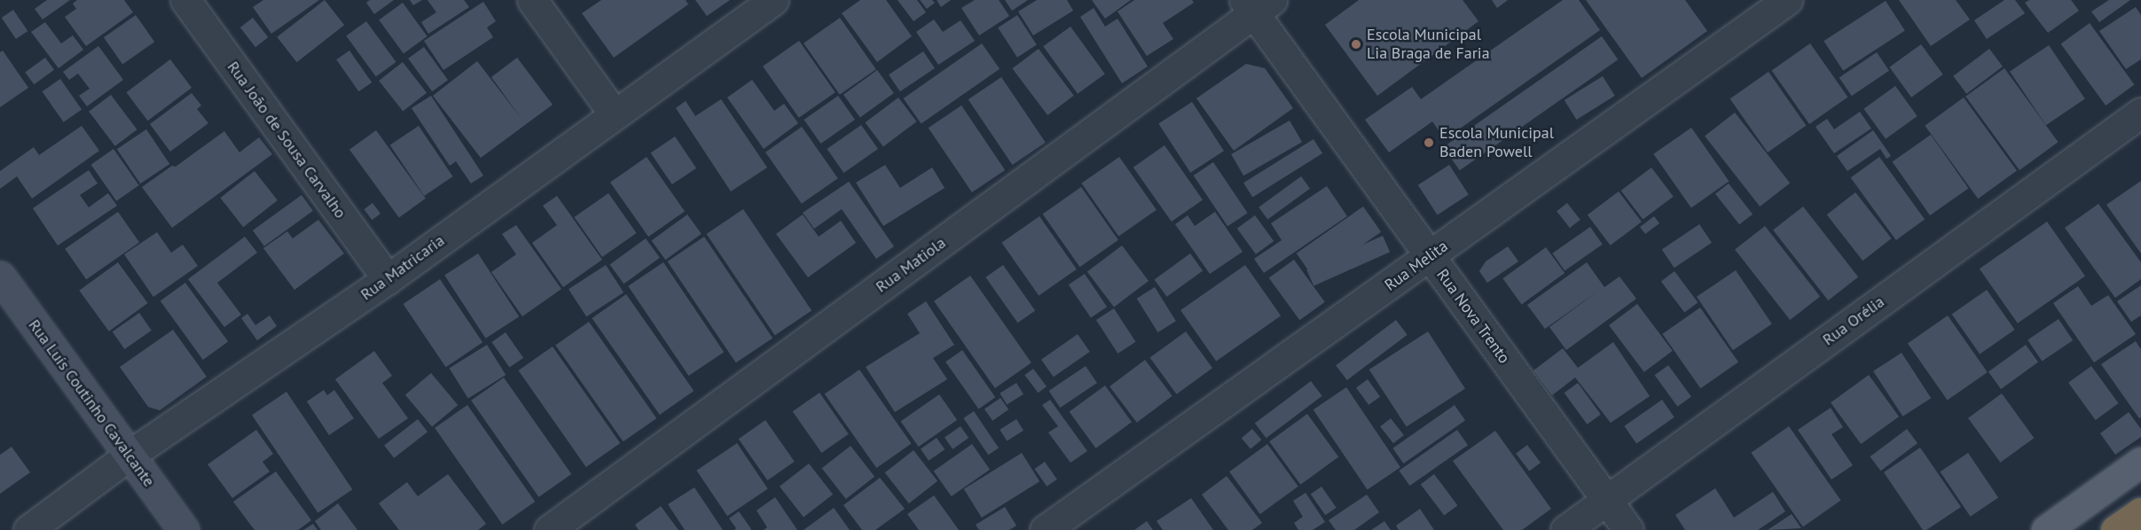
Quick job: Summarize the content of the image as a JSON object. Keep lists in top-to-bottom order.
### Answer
{
  "streets": {
    "main road": ["Rua Luís Coutinho Cavalcante"],
    "street": [
      "Rua João de Sousa Carvalho",
      "Rua Matiola",
      "Rua Melita",
      "Rua Matricaria",
      "Rua Nova Trento",
      "Rua Orélia"
    ]
  },
  "crossings": [
    ["Rua João de Sousa Carvalho", "Rua Matricaria"],
    ["Rua Matiola", "Rua Nova Trento"],
    ["Rua Melita", "Rua Nova Trento"],
    ["Rua Matricaria", "Rua Luís Coutinho Cavalcante"],
    ["Rua Nova Trento", "Rua Orélia"]
  ],
  "places": ["Escola Municipal Lia Braga de Faria", "Escola Municipal Baden Powell"]
}
